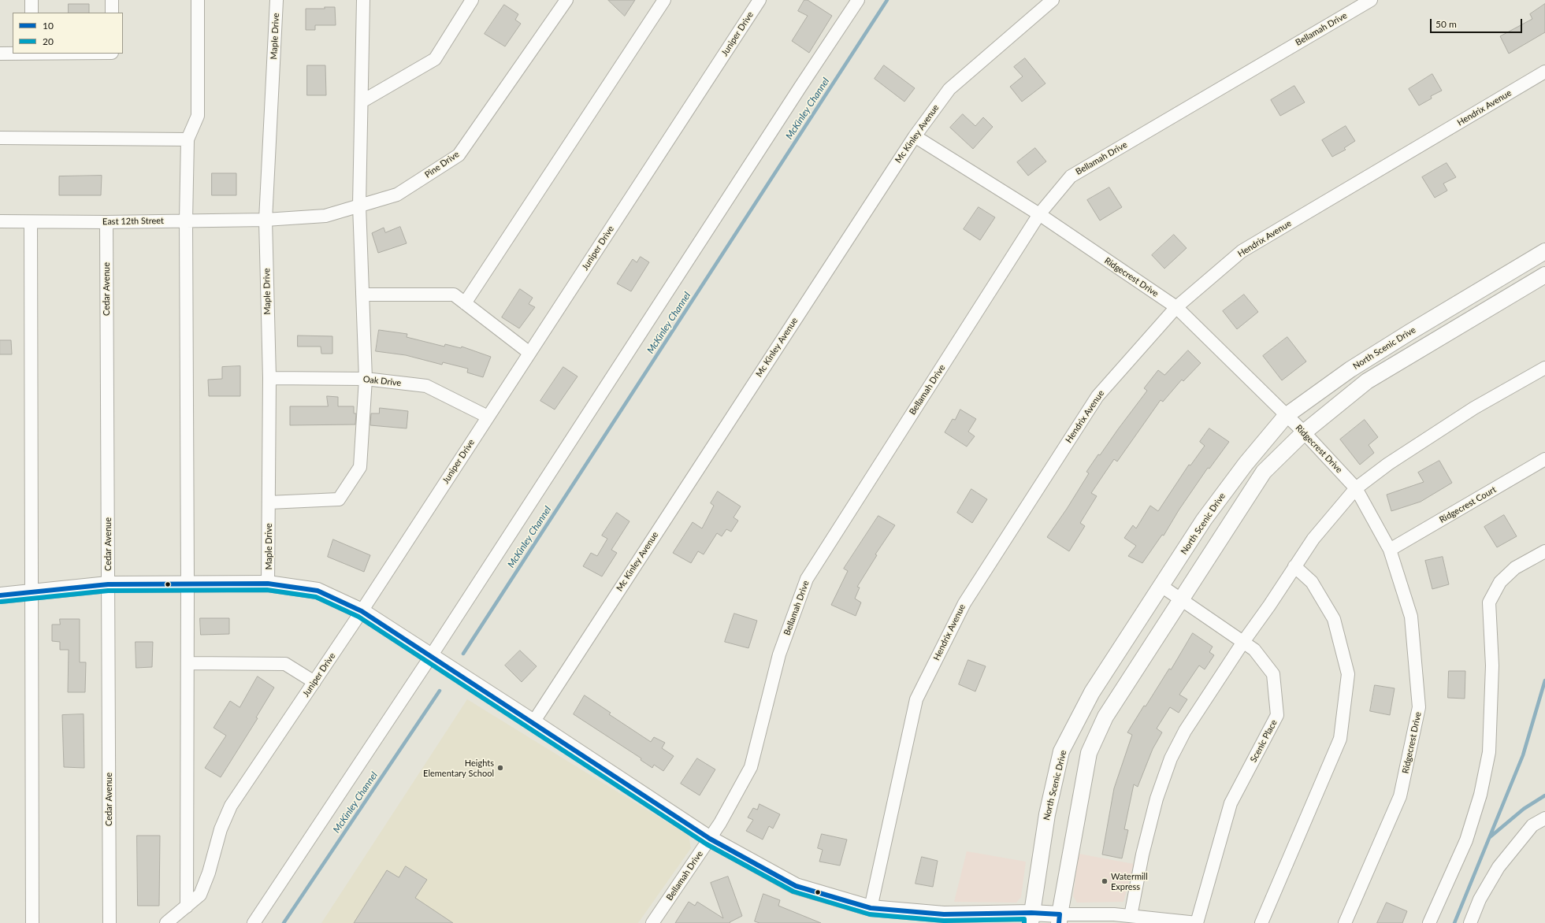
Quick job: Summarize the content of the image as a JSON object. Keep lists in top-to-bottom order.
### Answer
{
  "streets": {
    "main road": ["North Scenic Drive"],
    "street": [
      "Bellamah Drive",
      "Juniper Drive",
      "Maple Drive",
      "Hendrix Avenue",
      "Mc Kinley Avenue",
      "Pine Drive",
      "East 12th Street",
      "Ridgecrest Drive",
      "Cedar Avenue",
      "Oak Drive",
      "Ridgecrest Court",
      "Scenic Place"
    ]
  },
  "crossings": [
    ["Bellamah Drive", "Ridgecrest Drive"],
    ["Juniper Drive", "Oak Drive"],
    ["Maple Drive", "Pine Drive"],
    ["Maple Drive", "East 12th Street"],
    ["Maple Drive", "Oak Drive"],
    ["Hendrix Avenue", "Ridgecrest Drive"],
    ["Mc Kinley Avenue", "Ridgecrest Drive"],
    ["Pine Drive", "East 12th Street"],
    ["East 12th Street", "Cedar Avenue"],
    ["Ridgecrest Drive", "North Scenic Drive"],
    ["Ridgecrest Drive", "Ridgecrest Court"],
    ["North Scenic Drive", "Scenic Place"]
  ],
  "water": ["McKinley Channel"],
  "places": ["Heights Elementary School", "Watermill Express"],
  "lines": ["transit line 10", "transit line 20"],
  "legend": ["10", "20"],
  "scale_bar": "50 m"
}
